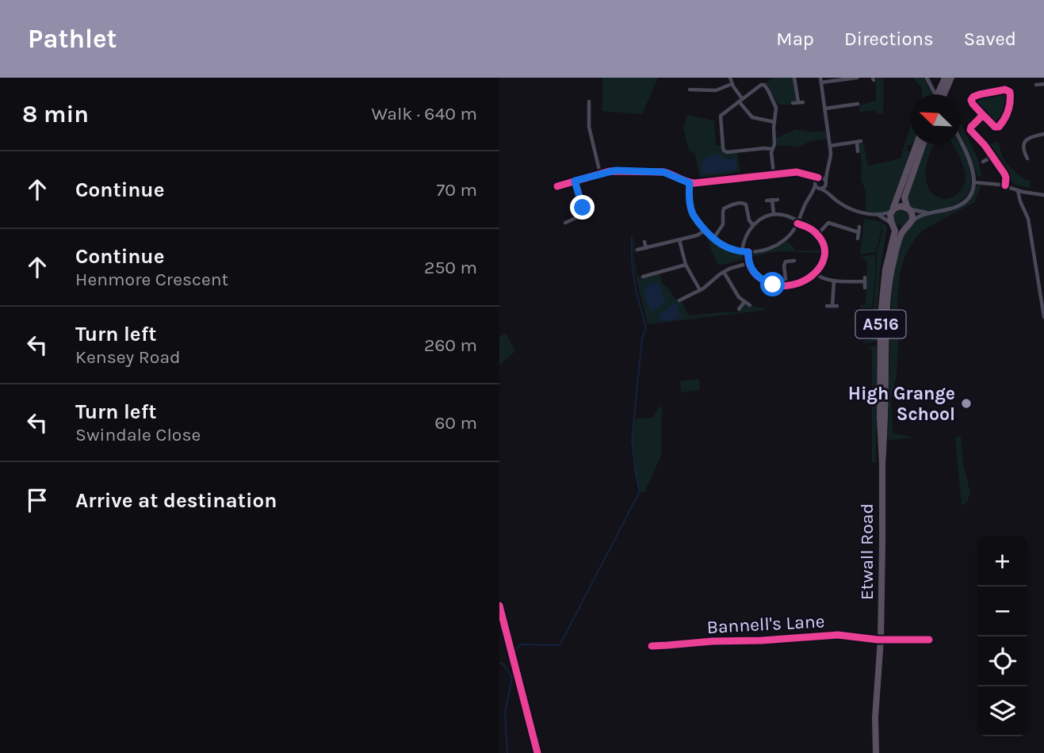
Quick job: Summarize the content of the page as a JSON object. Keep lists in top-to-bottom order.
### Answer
{
  "streets": {
    "highway": ["A516", "Etwall Road"],
    "street": ["Bannell's Lane"]
  },
  "crossings": [
    ["A516", "Etwall Road"],
    ["A516", "Bannell's Lane"],
    ["Etwall Road", "Bannell's Lane"]
  ],
  "places": ["High Grange School"],
  "north": "top left",
  "page": {
    "header": "Pathlet",
    "nav": ["Map", "Directions", "Saved"],
    "heading": ["8 min", "Walk · 640 m"],
    "list": [
      ["Continue", "70 m"],
      ["Continue", "Henmore Crescent", "250 m"],
      ["Turn left", "Kensey Road", "260 m"],
      ["Turn left", "Swindale Close", "60 m"],
      "Arrive at destination"
    ],
    "map_buttons": ["+", "−"]
  }
}
